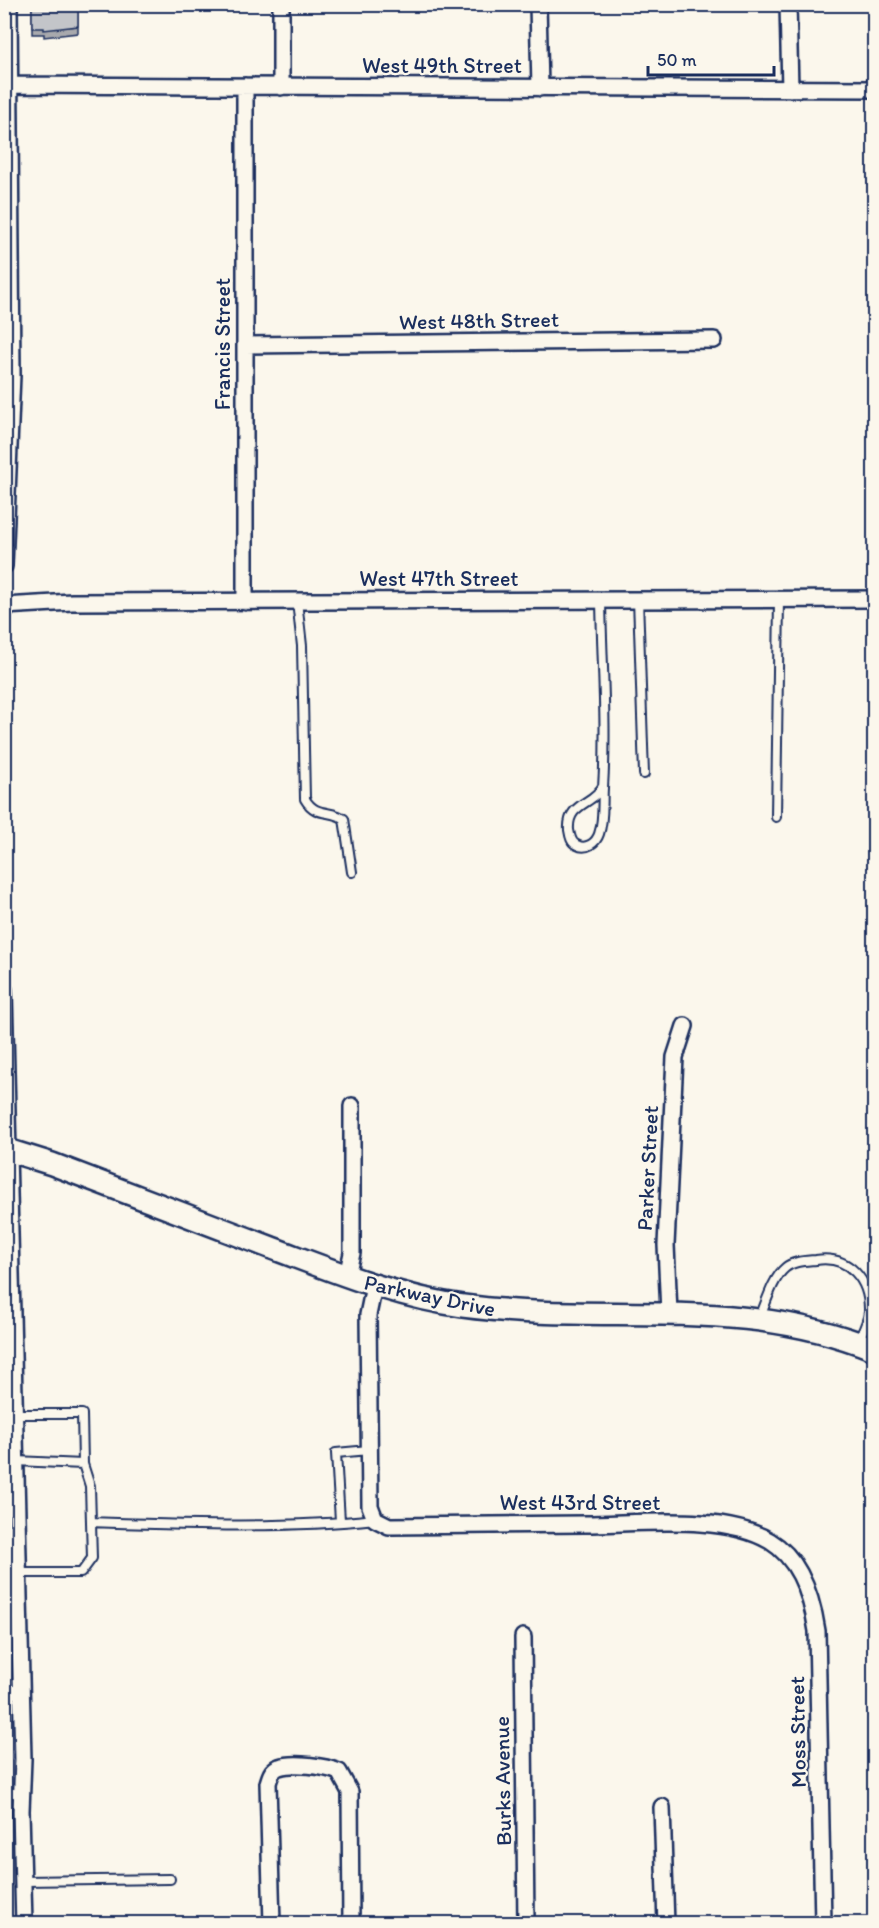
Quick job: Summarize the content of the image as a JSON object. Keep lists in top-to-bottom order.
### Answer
{
  "streets": {
    "street": [
      "West 49th Street",
      "West 48th Street",
      "Francis Street",
      "West 47th Street",
      "Parker Street",
      "Parkway Drive",
      "West 43rd Street",
      "Moss Street",
      "Burks Avenue"
    ]
  },
  "crossings": [
    ["West 49th Street", "Francis Street"],
    ["West 48th Street", "Francis Street"],
    ["Francis Street", "West 47th Street"],
    ["Parker Street", "Parkway Drive"],
    ["West 43rd Street", "Moss Street"]
  ],
  "scale_bar": "50 m"
}
